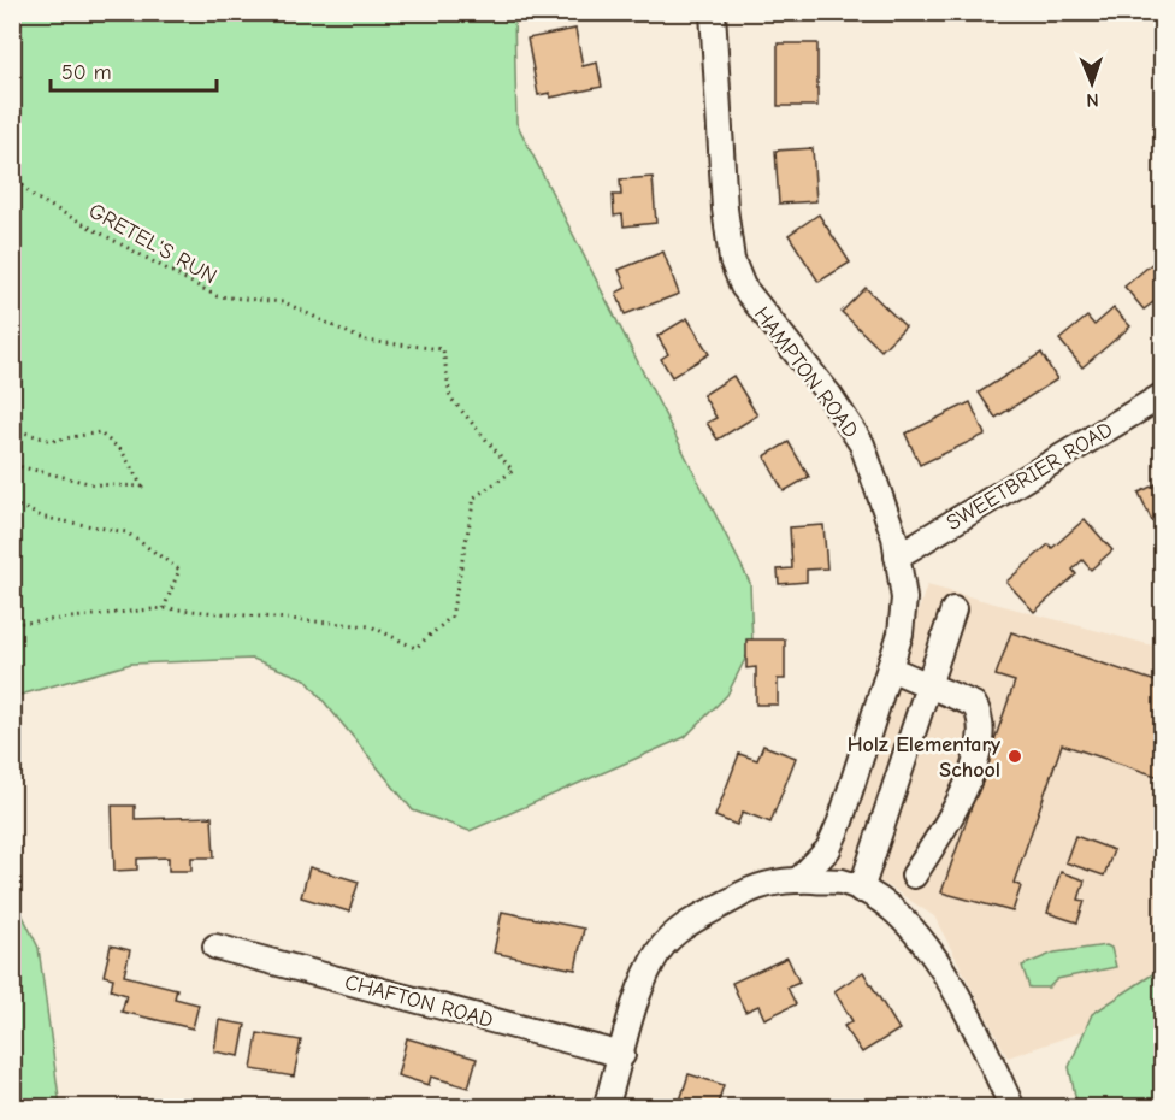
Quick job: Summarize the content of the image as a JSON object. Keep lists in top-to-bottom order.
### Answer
{
  "streets": {
    "street": ["HAMPTON ROAD", "SWEETBRIER ROAD", "CHAFTON ROAD"],
    "path": ["GRETEL'S RUN"]
  },
  "crossings": [
    ["HAMPTON ROAD", "SWEETBRIER ROAD"]
  ],
  "places": ["Holz Elementary School"],
  "scale_bar": "50 m",
  "north": "bottom"
}
